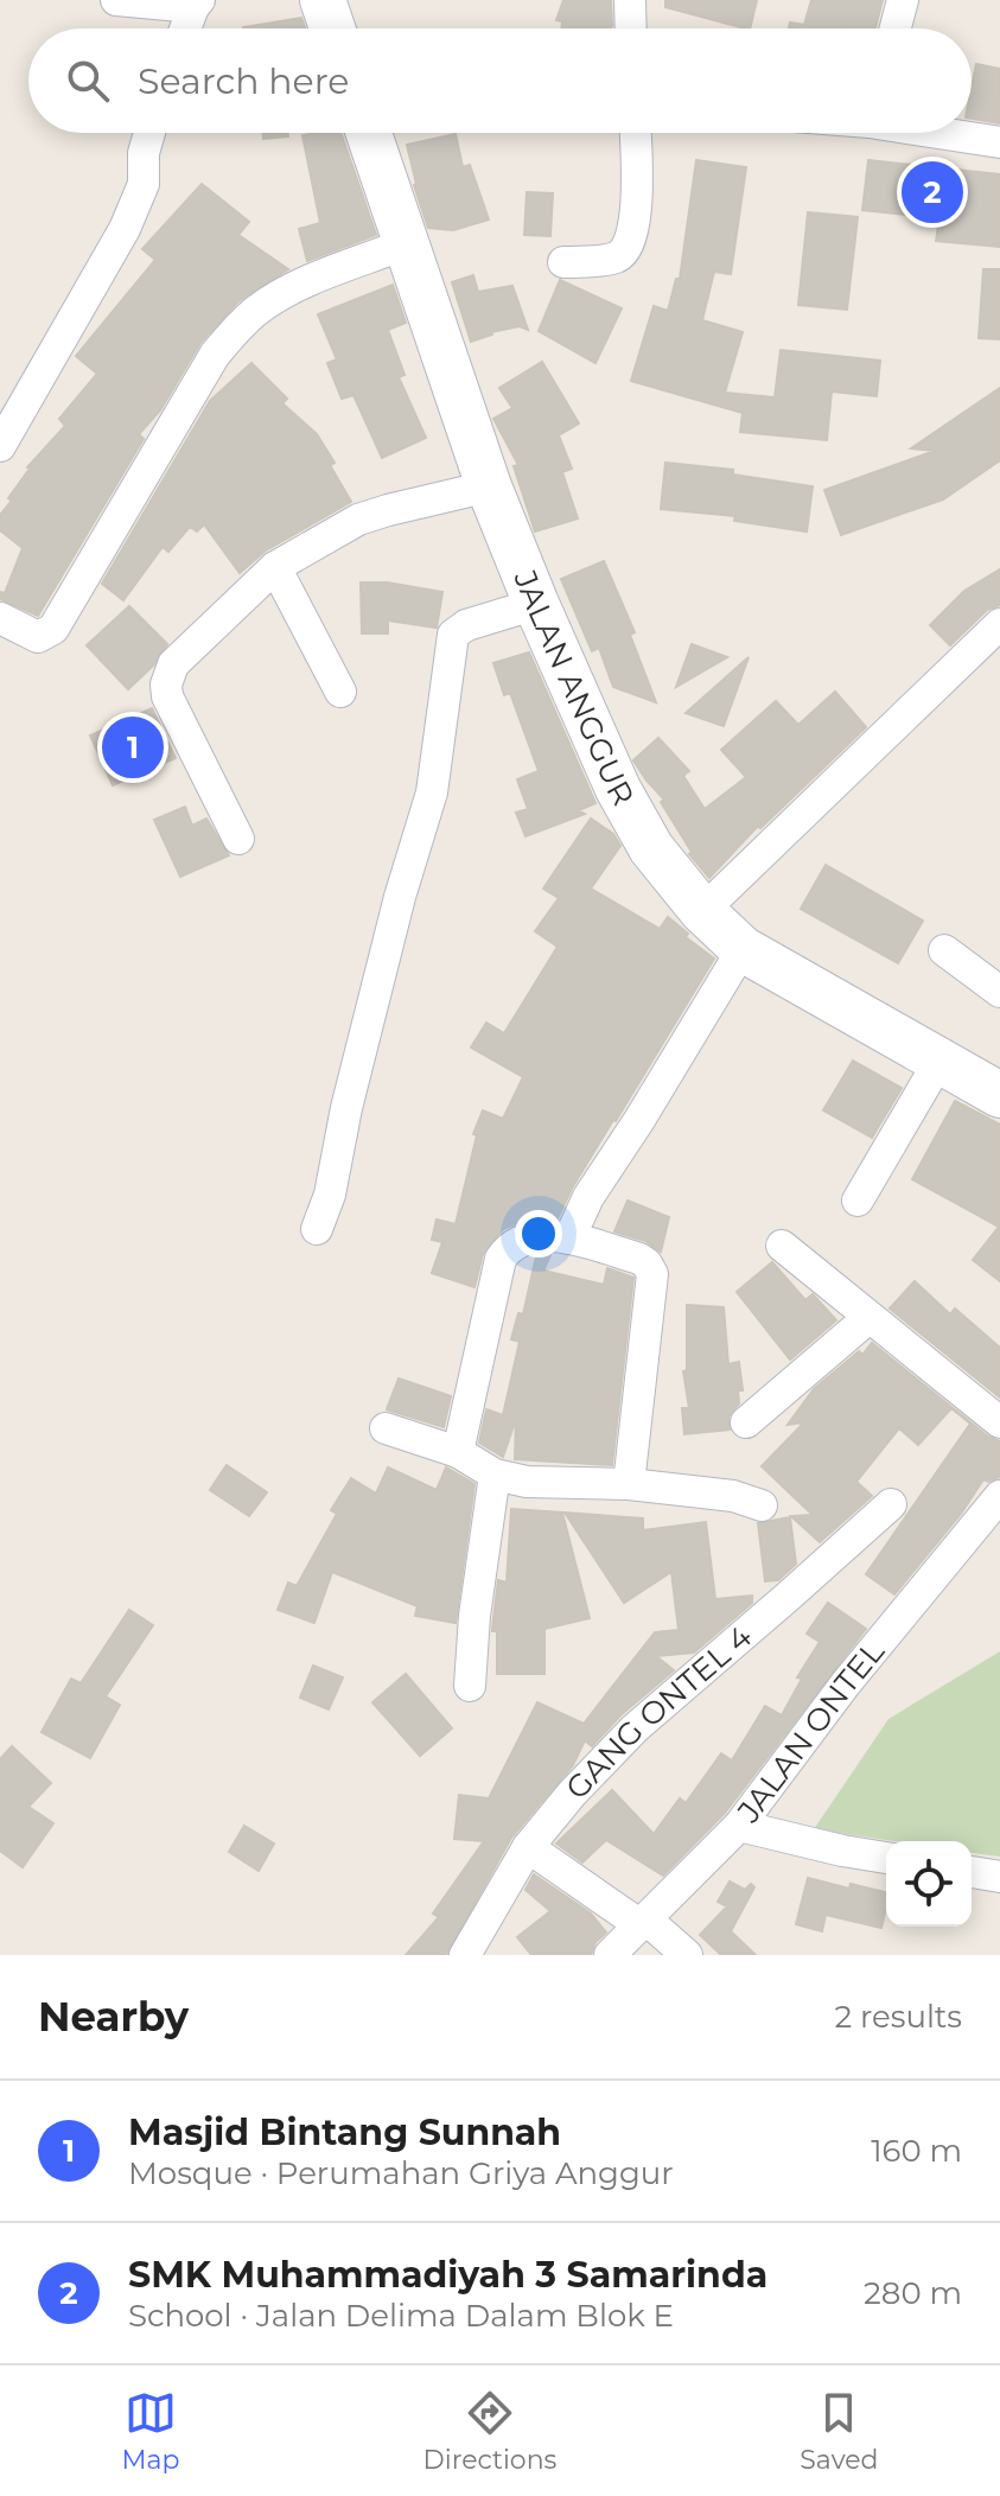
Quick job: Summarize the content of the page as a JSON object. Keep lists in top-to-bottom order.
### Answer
{
  "streets": {
    "street": ["JALAN ANGGUR", "GANG ONTEL 4", "JALAN ONTEL"]
  },
  "page": {
    "search": "Search here",
    "pins": ["2", "1"],
    "heading": ["Nearby", "2 results"],
    "list": [
      {
        "mark": "1",
        "name": "Masjid Bintang Sunnah",
        "note": "Mosque · Perumahan Griya Anggur",
        "value": "160 m"
      },
      {
        "mark": "2",
        "name": "SMK Muhammadiyah 3 Samarinda",
        "note": "School · Jalan Delima Dalam Blok E",
        "value": "280 m"
      }
    ],
    "nav": ["Map", "Directions", "Saved"]
  }
}
